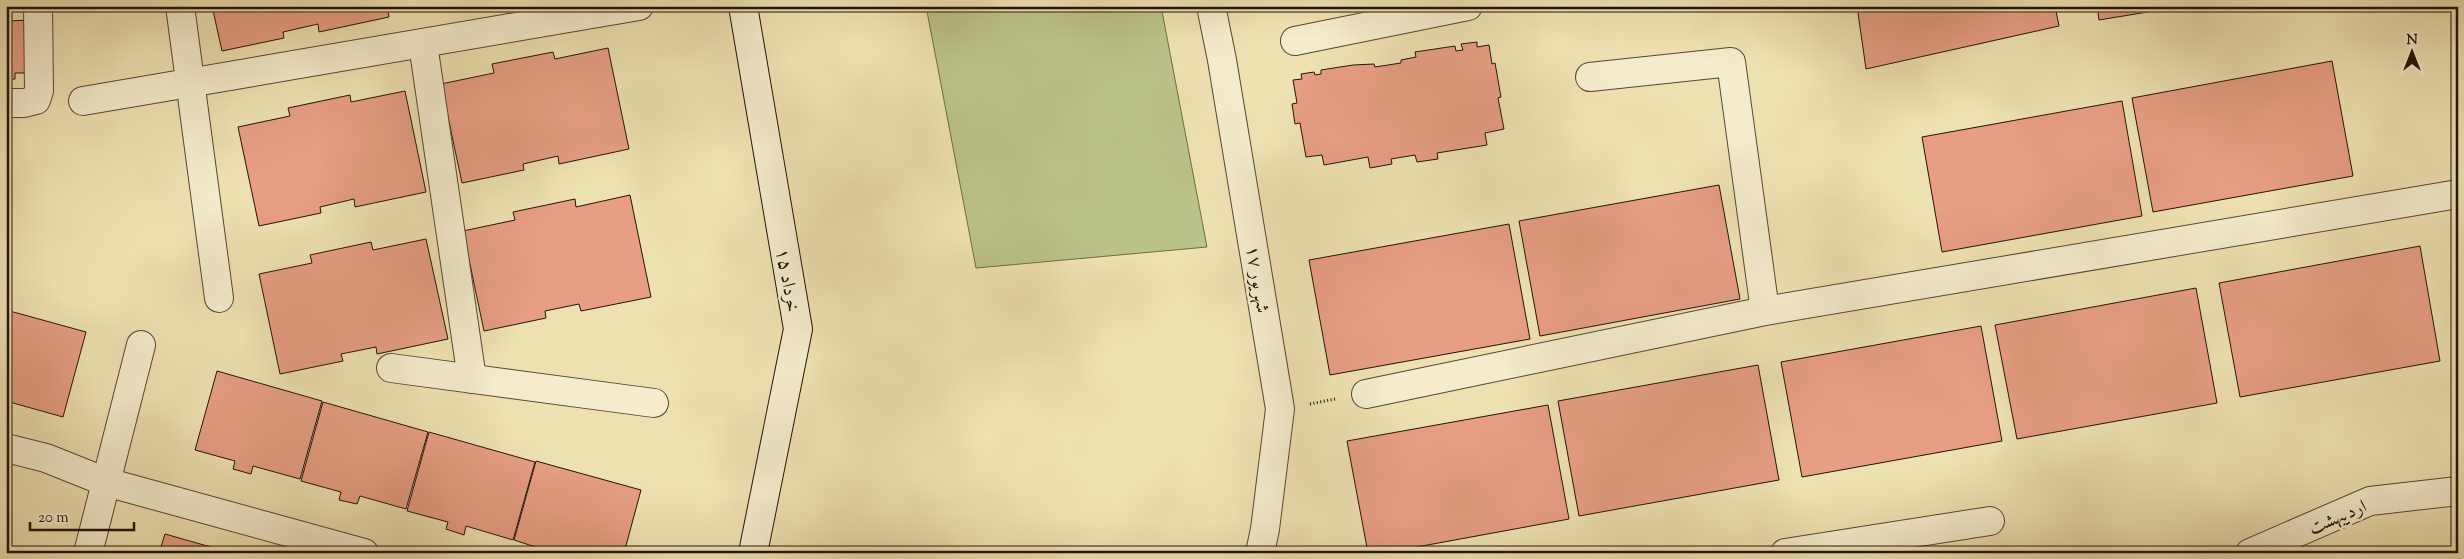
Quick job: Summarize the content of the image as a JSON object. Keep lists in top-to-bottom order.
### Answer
{
  "streets": {
    "street": ["۱۷ شهریور", "۱۵ خرداد", "اردیبهشت"]
  },
  "scale_bar": "20 m",
  "north": "top"
}
